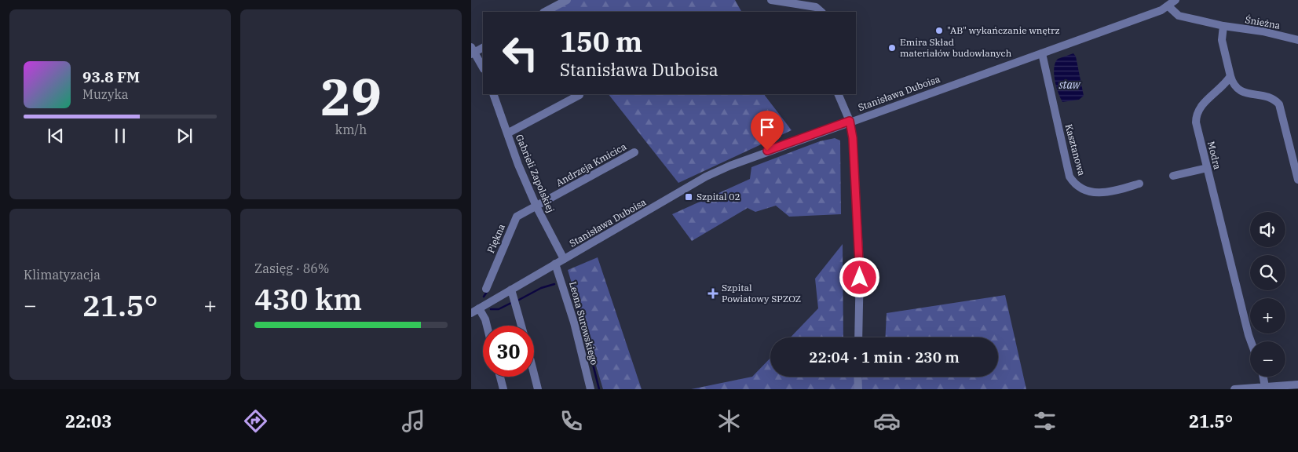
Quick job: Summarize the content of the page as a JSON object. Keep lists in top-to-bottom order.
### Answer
{
  "streets": {
    "street": [
      "Śnieżna",
      "Stanisława Duboisa",
      "Kasztanowa",
      "Modra",
      "Andrzeja Kmicica",
      "Gabrieli Zapolskiej",
      "Piękna",
      "Leona Surowskiego"
    ]
  },
  "crossings": [
    ["Stanisława Duboisa", "Kasztanowa"],
    ["Stanisława Duboisa", "Gabrieli Zapolskiej"],
    ["Stanisława Duboisa", "Leona Surowskiego"],
    ["Andrzeja Kmicica", "Gabrieli Zapolskiej"],
    ["Andrzeja Kmicica", "Piękna"],
    ["Gabrieli Zapolskiej", "Piękna"]
  ],
  "water": ["staw"],
  "places": {
    "other": ["\"AB\" wykańczanie wnętrz", "Emira Skład materiałów budowlanych"],
    "transit": ["Szpital 02"],
    "health": ["Szpital Powiatowy SPZOZ"]
  },
  "page": {
    "tile": [
      ["29", "km/h"],
      "Klimatyzacja",
      ["Zasięg · 86%", "430 km"]
    ],
    "turn": ["150 m", "Stanisława Duboisa"],
    "song": ["93.8 FM", "Muzyka"],
    "map_buttons": ["+", "−"],
    "heat": ["−", "21.5°", "+"],
    "limit": "30",
    "trip": "22:04 · 1 min · 230 m",
    "tabs": ["22:03", "21.5°"]
  }
}
